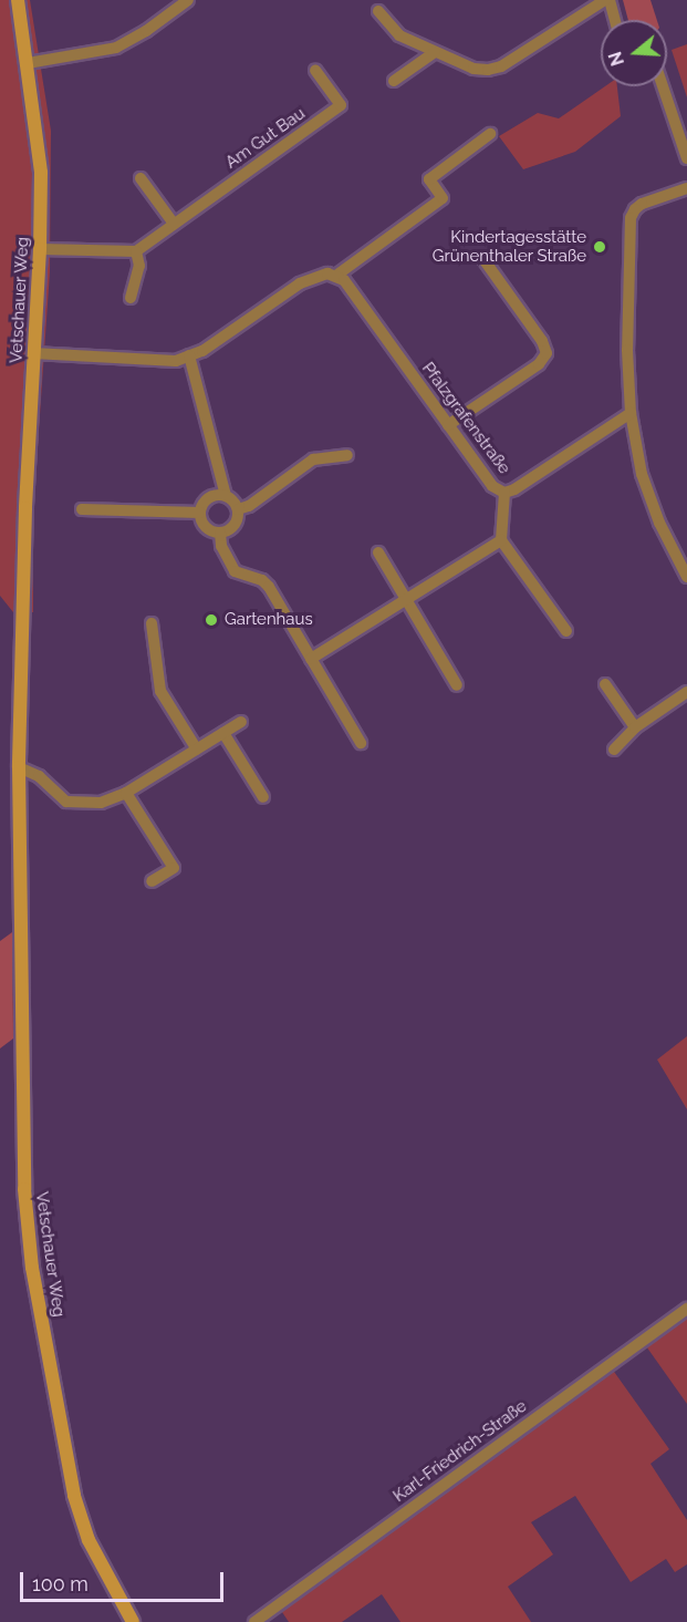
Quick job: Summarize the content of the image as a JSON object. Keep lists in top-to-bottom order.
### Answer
{
  "streets": {
    "street": [
      "Am Gut Bau",
      "Vetschauer Weg",
      "Pfalzgrafenstraße",
      "Karl-Friedrich-Straße"
    ]
  },
  "places": ["Kindertagesstätte Grünenthaler Straße", "Gartenhaus"],
  "scale_bar": "100 m",
  "north": "left"
}
